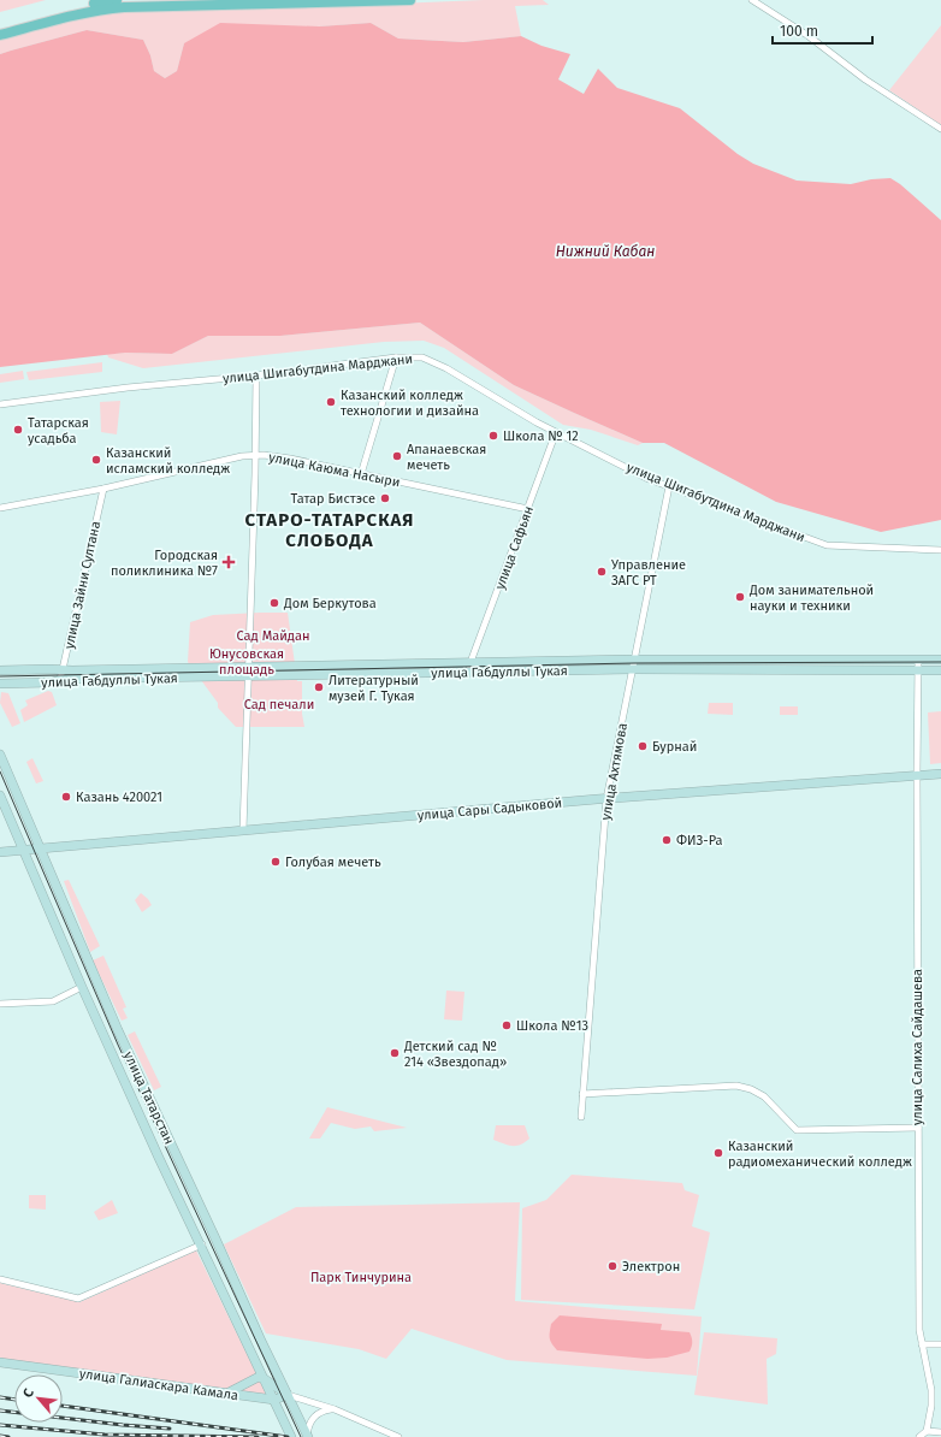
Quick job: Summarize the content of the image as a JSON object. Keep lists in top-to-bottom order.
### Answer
{
  "streets": {
    "main road": [
      "улица Габдуллы Тукая",
      "улица Сары Садыковой",
      "улица Татарстан",
      "улица Галиаскара Камала"
    ],
    "street": [
      "улица Шигабутдина Марджани",
      "улица Каюма Насыри",
      "улица Сафьян",
      "улица Зайни Султана",
      "улица Ахтямова",
      "улица Салиха Сайдашева"
    ]
  },
  "crossings": [
    ["улица Шигабутдина Марджани", "улица Сафьян"],
    ["улица Шигабутдина Марджани", "улица Ахтямова"],
    ["улица Каюма Насыри", "улица Сафьян"],
    ["улица Каюма Насыри", "улица Зайни Султана"],
    ["улица Сафьян", "улица Габдуллы Тукая"],
    ["улица Зайни Султана", "улица Габдуллы Тукая"],
    ["улица Габдуллы Тукая", "улица Ахтямова"],
    ["улица Габдуллы Тукая", "улица Салиха Сайдашева"],
    ["улица Ахтямова", "улица Сары Садыковой"],
    ["улица Сары Садыковой", "улица Салиха Сайдашева"],
    ["улица Сары Садыковой", "улица Татарстан"],
    ["улица Татарстан", "улица Галиаскара Камала"]
  ],
  "districts": ["СТАРО-ТАТАРСКАЯ СЛОБОДА"],
  "water": ["Нижний Кабан"],
  "parks": [
    "Сад Майдан",
    "Юнусовская площадь",
    "Сад печали",
    "Парк Тинчурина"
  ],
  "places": {
    "other": [
      "Казанский колледж технологии и дизайна",
      "Татарская усадьба",
      "Школа № 12",
      "Апанаевская мечеть",
      "Казанский исламский колледж",
      "Татар Бистэсе",
      "Управление ЗАГС РТ",
      "Дом занимательной науки и техники",
      "Дом Беркутова",
      "Литературный музей Г. Тукая",
      "Бурнай",
      "Казань 420021",
      "ФИЗ-Ра",
      "Голубая мечеть",
      "Школа №13",
      "Детский сад № 214 «Звездопад»",
      "Казанский радиомеханический колледж",
      "Электрон"
    ],
    "health": ["Городская поликлиника №7"]
  },
  "scale_bar": "100 m",
  "north": "top left"
}
